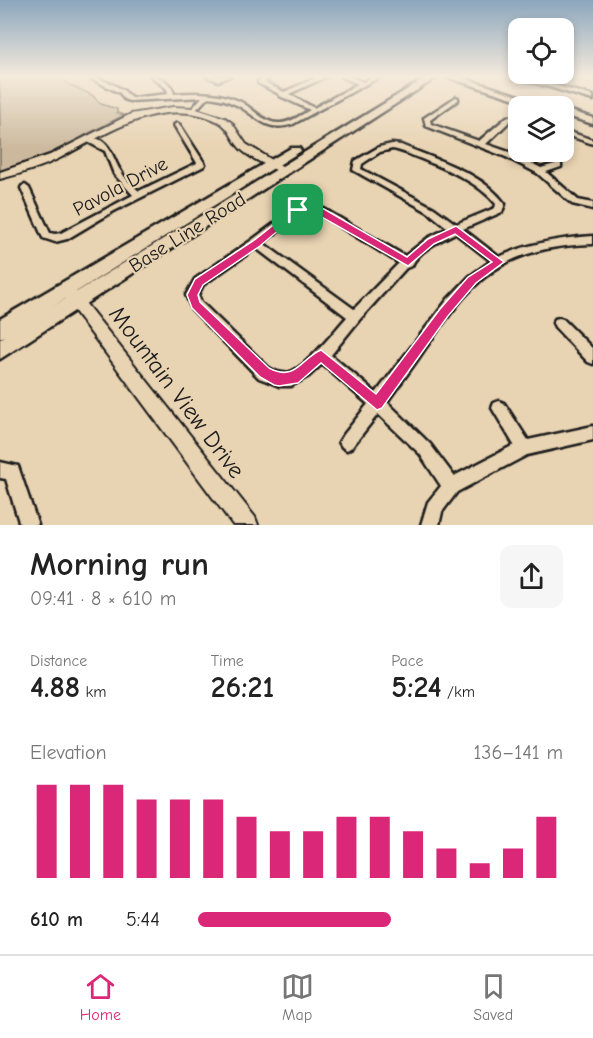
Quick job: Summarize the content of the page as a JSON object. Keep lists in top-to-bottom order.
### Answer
{
  "streets": {
    "main road": ["Base Line Road"],
    "street": ["Pavola Drive", "Mountain View Drive"]
  },
  "crossings": [
    ["Base Line Road", "Mountain View Drive"]
  ],
  "page": {
    "heading": ["Morning run", "09:41 · 8 × 610 m"],
    "stats": [
      ["Distance", "4.88 km"],
      ["Time", "26:21"],
      ["Pace", "5:24 /km"]
    ],
    "chart": ["Elevation", "136–141 m"],
    "list": [
      {
        "name": "610 m",
        "note": "5:44"
      }
    ],
    "tabs": ["Home", "Map", "Saved"]
  }
}
